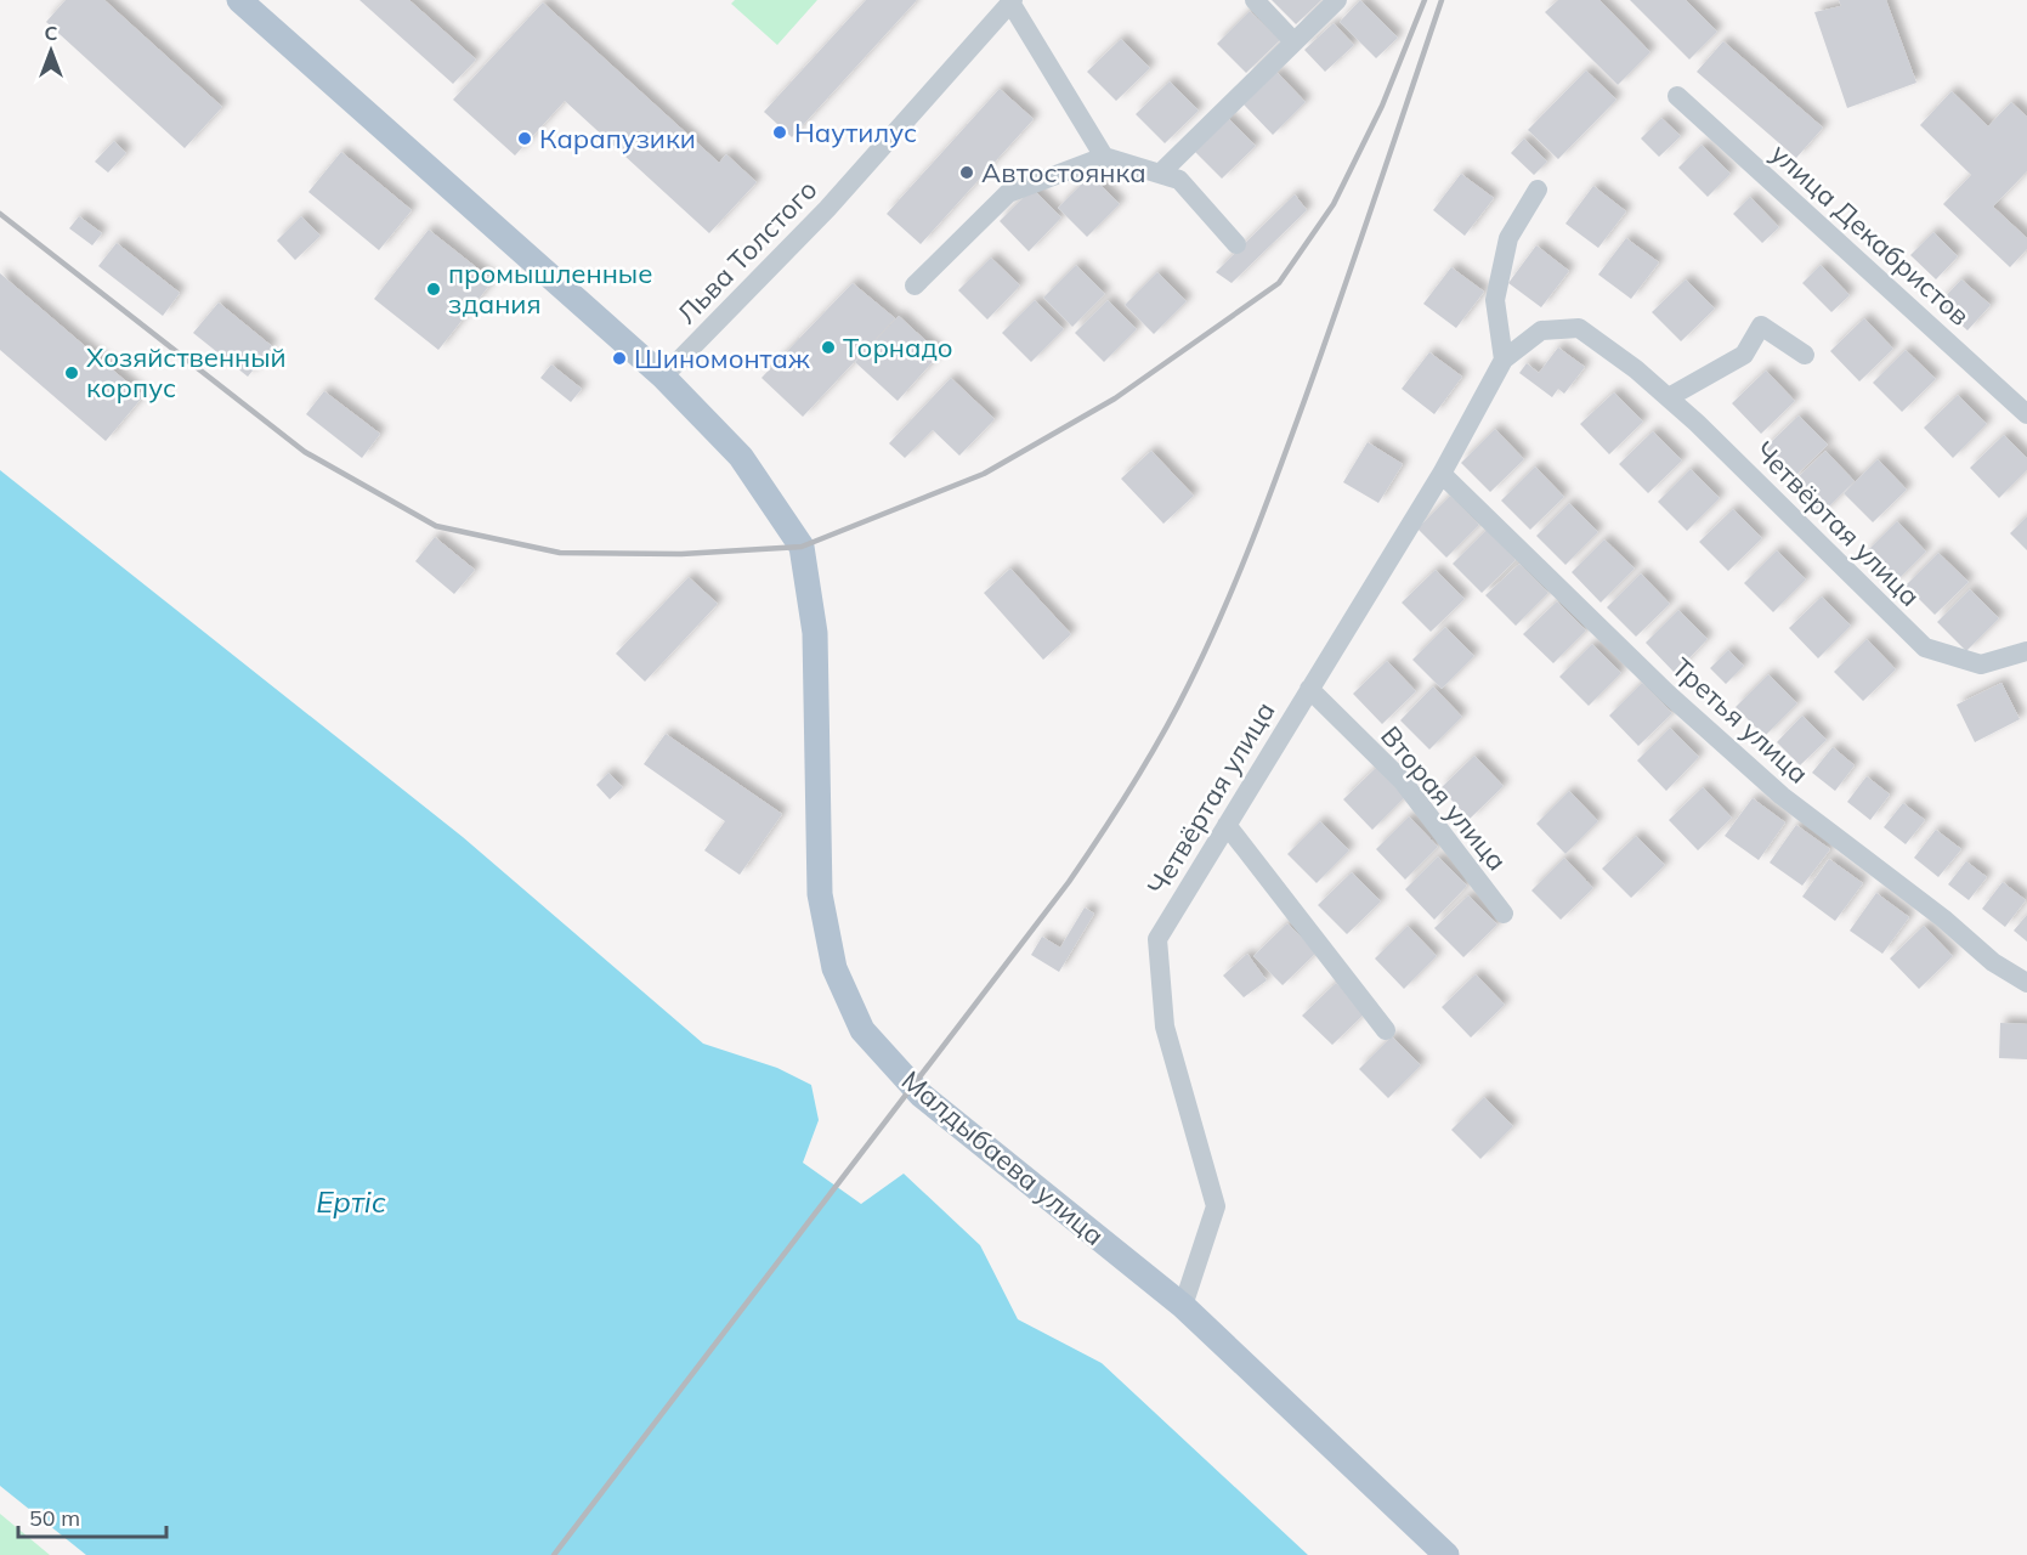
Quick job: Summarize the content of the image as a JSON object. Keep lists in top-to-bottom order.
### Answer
{
  "streets": {
    "main road": ["Малдыбаева улица"],
    "street": [
      "улица Декабристов",
      "Льва Толстого",
      "Четвёртая улица",
      "Третья улица",
      "Вторая улица"
    ]
  },
  "crossings": [
    ["Льва Толстого", "Малдыбаева улица"],
    ["Четвёртая улица", "Третья улица"],
    ["Четвёртая улица", "Вторая улица"],
    ["Четвёртая улица", "Малдыбаева улица"]
  ],
  "water": ["Ертіс"],
  "places": [
    "Наутилус",
    "Карапузики",
    "Автостоянка",
    "промышленные здания",
    "Торнадо",
    "Шиномонтаж",
    "Хозяйственный корпус"
  ],
  "scale_bar": "50 m",
  "north": "top"
}
